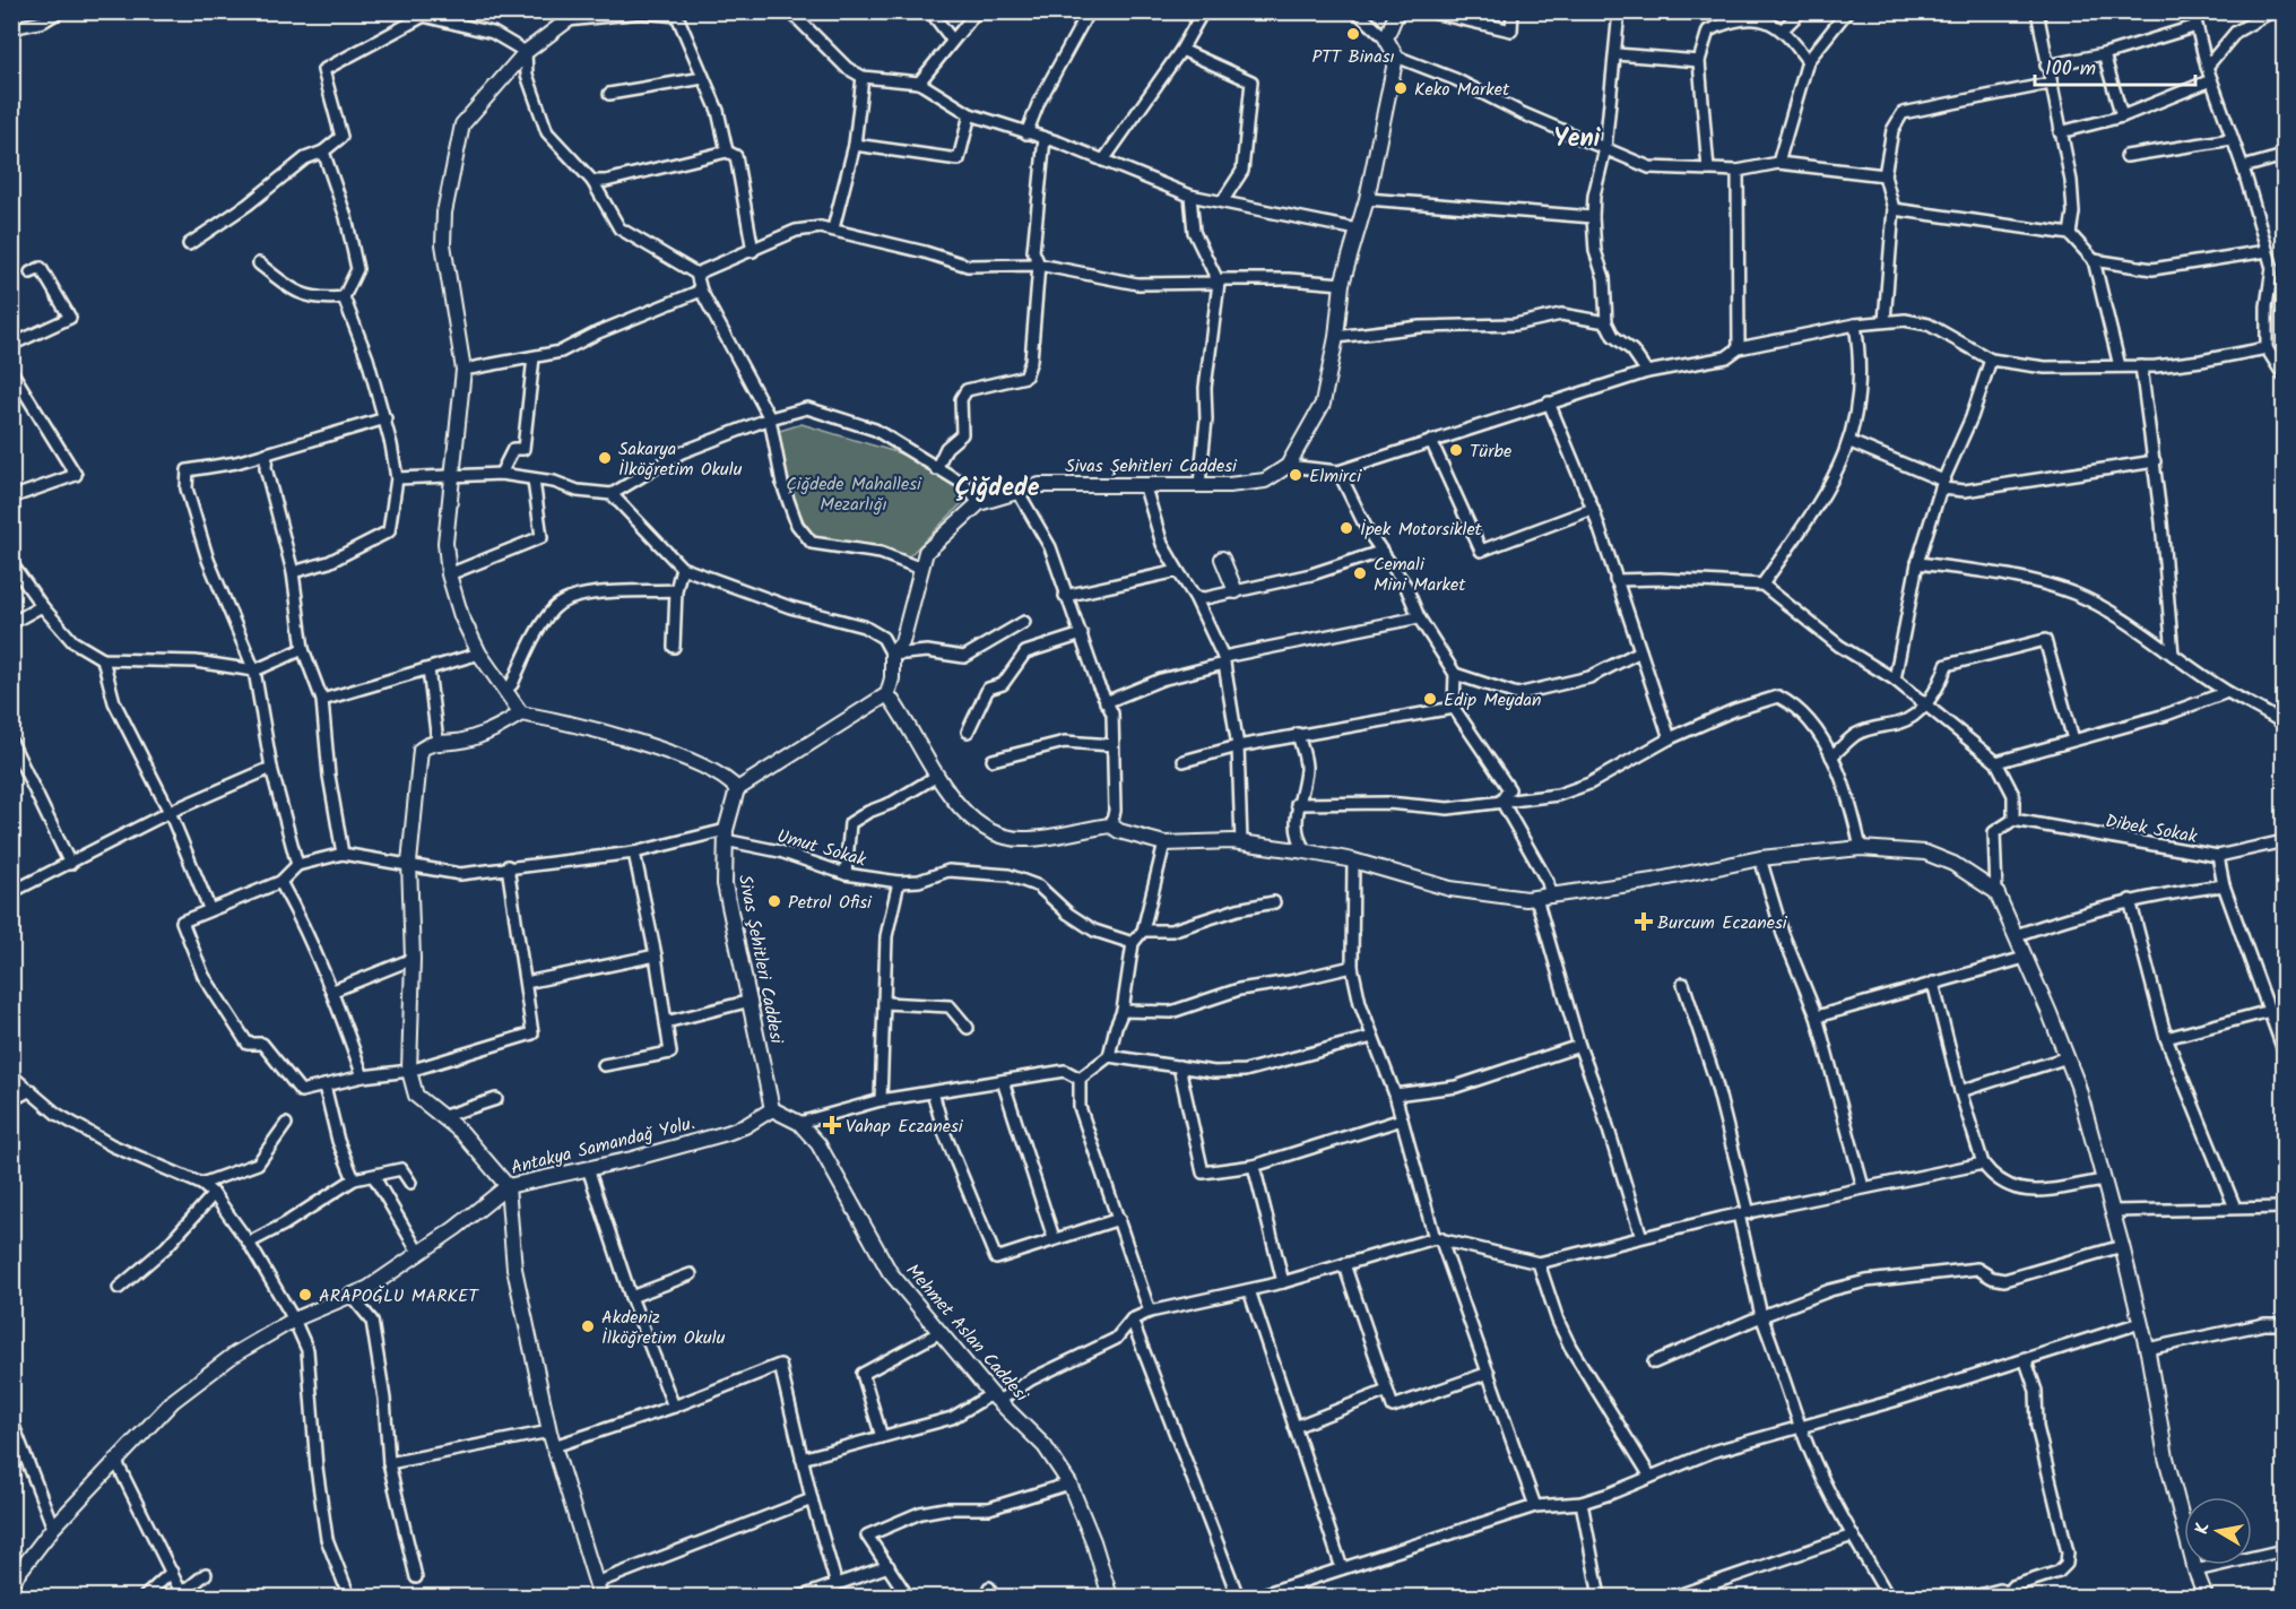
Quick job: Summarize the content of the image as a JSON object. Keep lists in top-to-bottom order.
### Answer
{
  "streets": {
    "street": [
      "Sivas Şehitleri Caddesi",
      "Dibek Sokak",
      "Umut Sokak",
      "Antakya Samandağ Yolu.",
      "Mehmet Aslan Caddesi"
    ]
  },
  "crossings": [
    ["Sivas Şehitleri Caddesi", "Umut Sokak"],
    ["Sivas Şehitleri Caddesi", "Antakya Samandağ Yolu."],
    ["Sivas Şehitleri Caddesi", "Mehmet Aslan Caddesi"],
    ["Antakya Samandağ Yolu.", "Mehmet Aslan Caddesi"]
  ],
  "districts": ["Yeni", "Çiğdede"],
  "parks": ["Çiğdede Mahallesi Mezarlığı"],
  "places": {
    "other": [
      "PTT Binası",
      "Keko Market",
      "Türbe",
      "Sakarya İlköğretim Okulu",
      "Elmirci",
      "İpek Motorsiklet",
      "Cemali Mini Market",
      "Edip Meydan",
      "Petrol Ofisi",
      "ARAPOĞLU MARKET",
      "Akdeniz İlköğretim Okulu"
    ],
    "health": ["Burcum Eczanesi", "Vahap Eczanesi"]
  },
  "scale_bar": "100 m",
  "north": "left"
}
